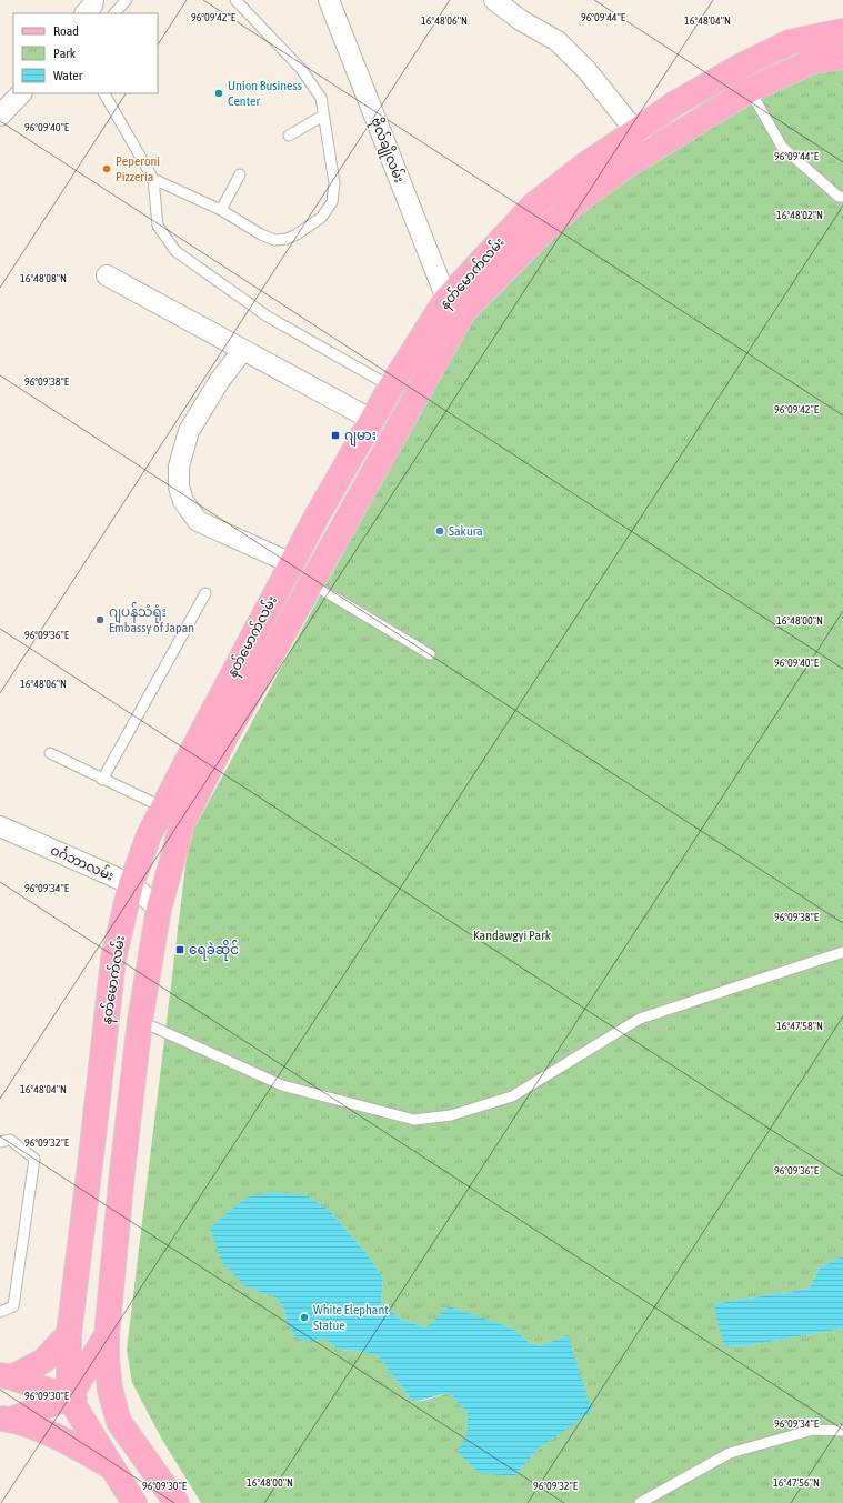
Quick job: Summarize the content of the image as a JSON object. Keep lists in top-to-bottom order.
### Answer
{
  "streets": {
    "main road": ["နတ်မောက်လမ်း"],
    "street": ["ဗိုလ်ချိုလမ်း", "ဝင်္ဂဘာလမ်း"]
  },
  "crossings": [
    ["ဗိုလ်ချိုလမ်း", "နတ်မောက်လမ်း"],
    ["နတ်မောက်လမ်း", "ဝင်္ဂဘာလမ်း"]
  ],
  "parks": ["Kandawgyi Park"],
  "places": {
    "other": [
      "Union Business Center",
      "Peperoni Pizzeria",
      "Sakura",
      "ဂျပန်သံရုံး Embassy of Japan",
      "White Elephant Statue"
    ],
    "transit": ["ဂျမား", "ရေခဲဆိုင်"]
  },
  "legend": ["Road", "Park", "Water"],
  "coordinates": [
    "96°09'42\"E",
    "96°09'44\"E",
    "16°48'06\"N",
    "16°48'04\"N",
    "96°09'40\"E",
    "16°48'02\"N",
    "16°48'08\"N",
    "96°09'38\"E",
    "16°48'00\"N",
    "96°09'36\"E",
    "96°09'34\"E",
    "16°47'58\"N",
    "96°09'32\"E",
    "96°09'30\"E",
    "16°47'56\"N"
  ]
}
